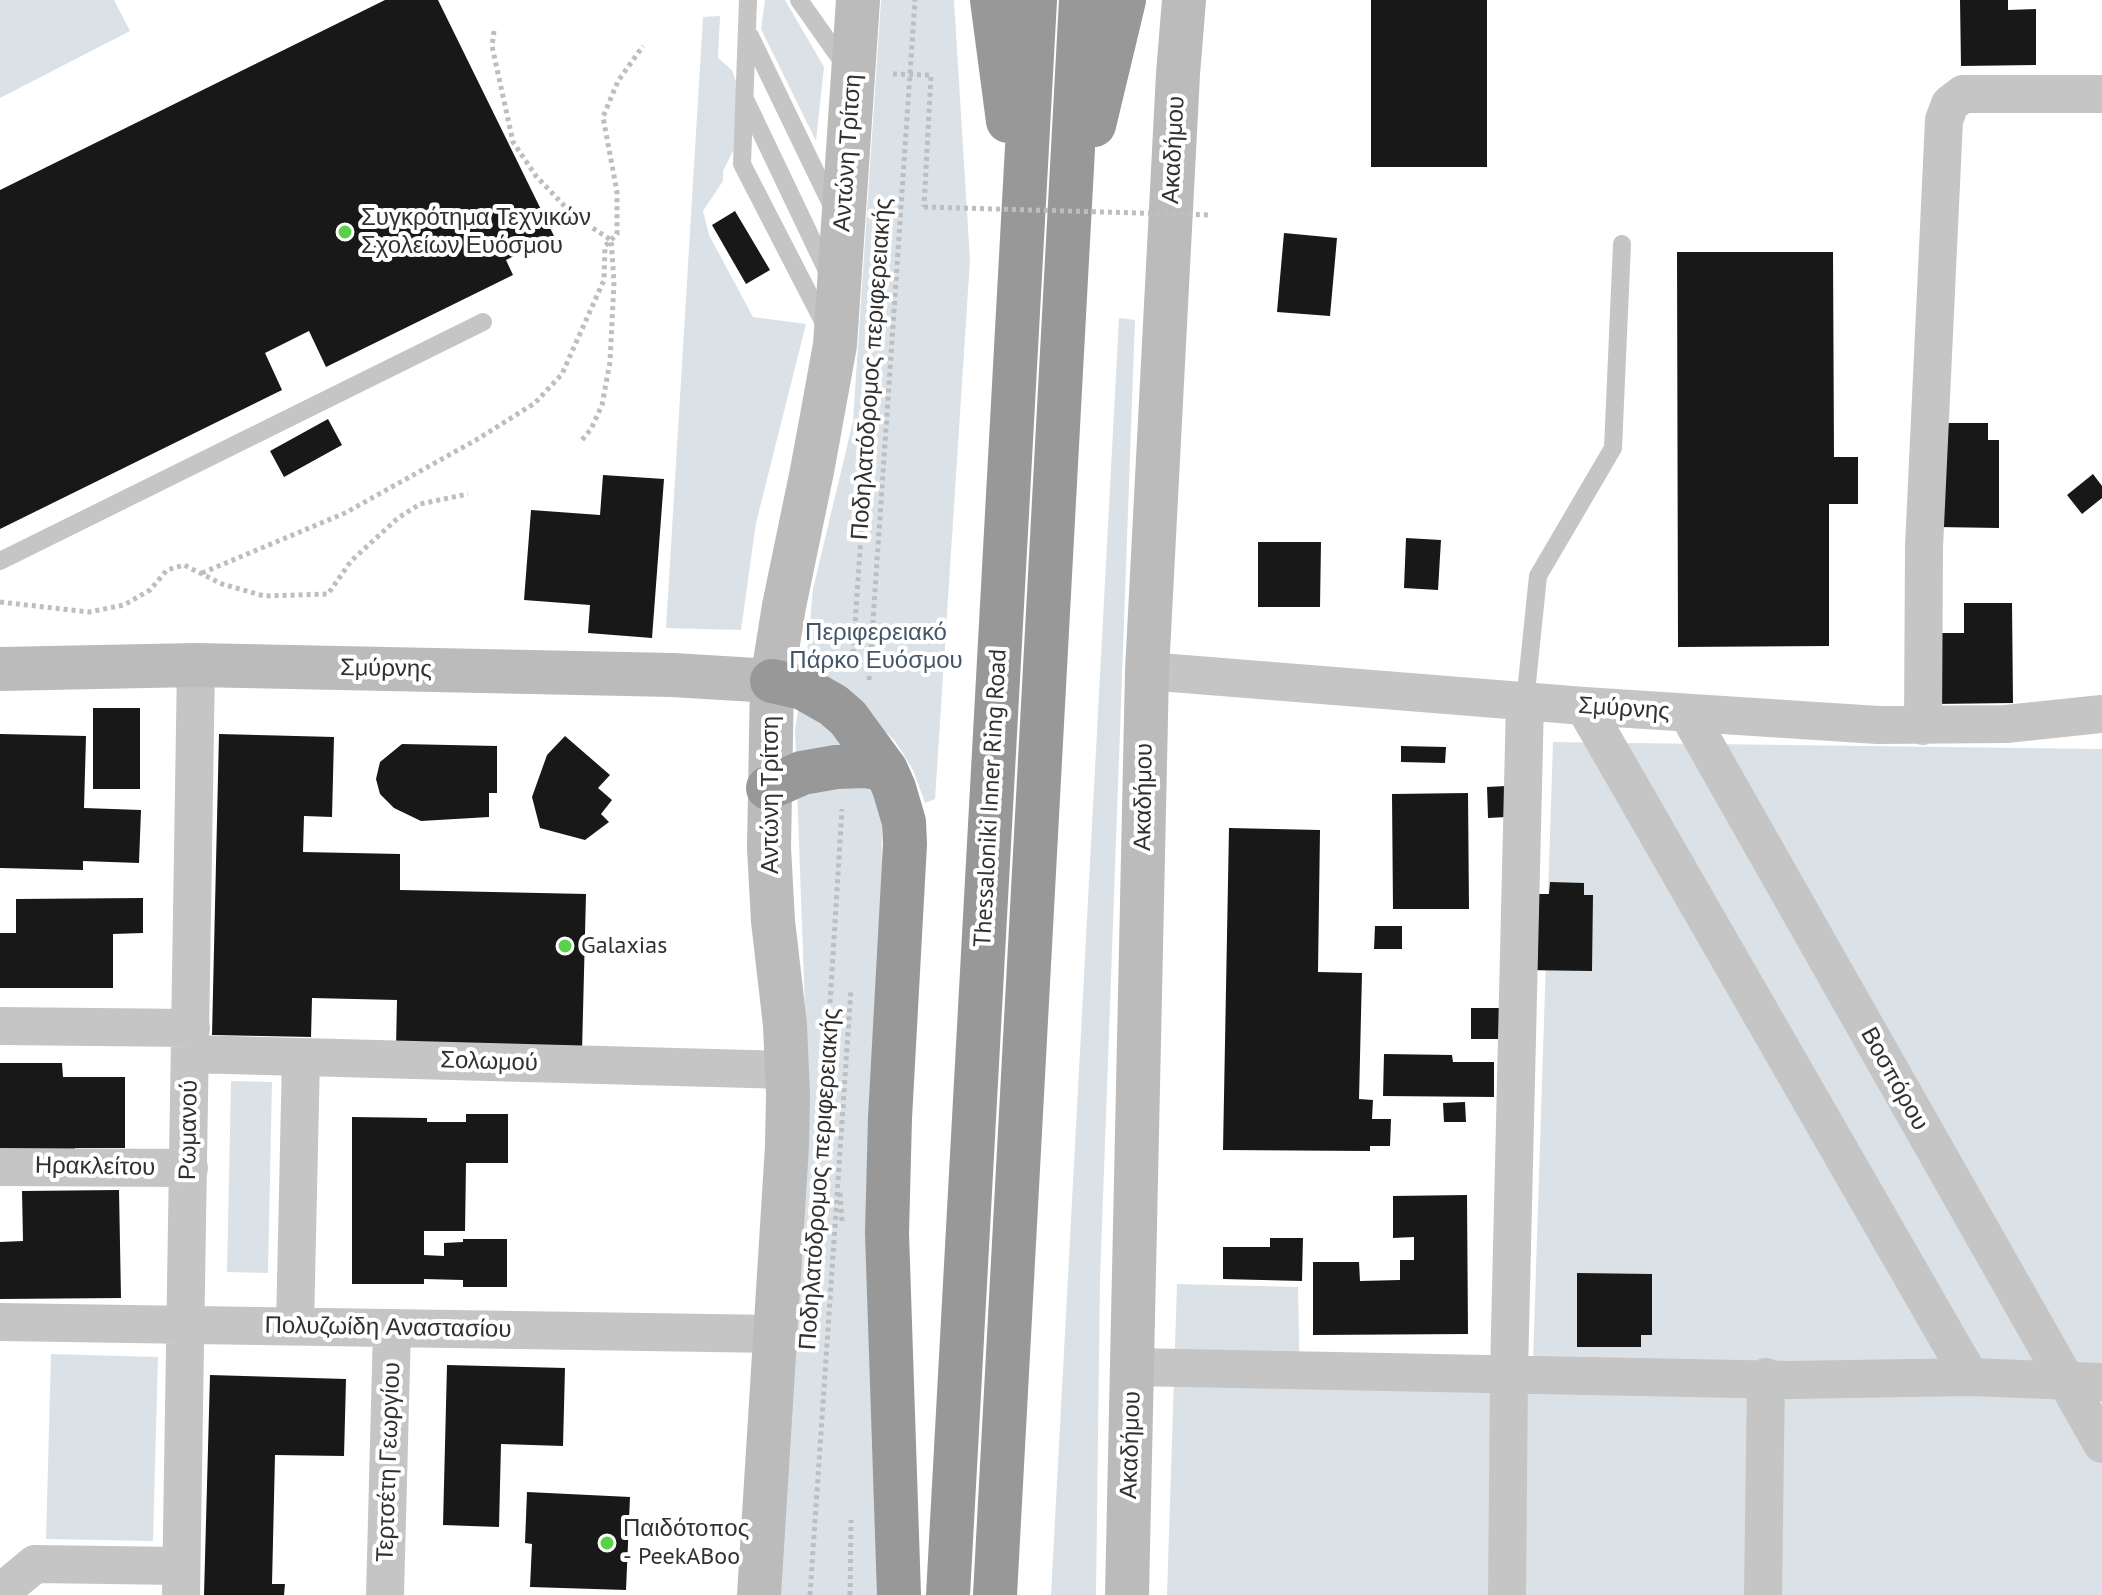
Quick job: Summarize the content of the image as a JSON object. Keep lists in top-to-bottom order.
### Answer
{
  "streets": {
    "highway": ["Thessaloniki Inner Ring Road"],
    "street": [
      "Ακαδήμου",
      "Αντώνη Τρίτση",
      "Σμύρνης",
      "Σολωμού",
      "Βοσπόρου",
      "Ρωμανού",
      "Ηρακλείτου",
      "Πολυζωίδη Αναστασίου",
      "Τερτσέτη Γεωργίου"
    ],
    "path": ["Ποδηλατόδρομος περιφερειακής"]
  },
  "crossings": [
    ["Ακαδήμου", "Σμύρνης"],
    ["Αντώνη Τρίτση", "Σμύρνης"],
    ["Αντώνη Τρίτση", "Σολωμού"],
    ["Αντώνη Τρίτση", "Πολυζωίδη Αναστασίου"],
    ["Σμύρνης", "Βοσπόρου"],
    ["Σμύρνης", "Ρωμανού"],
    ["Σολωμού", "Ρωμανού"],
    ["Ρωμανού", "Ηρακλείτου"],
    ["Ρωμανού", "Πολυζωίδη Αναστασίου"],
    ["Πολυζωίδη Αναστασίου", "Τερτσέτη Γεωργίου"]
  ],
  "parks": ["Περιφερειακό Πάρκο Ευόσμου"],
  "places": ["Συγκρότημα Τεχνικών Σχολείων Ευόσμου", "Galaxias", "Παιδότοπος - PeekABoo"]
}
